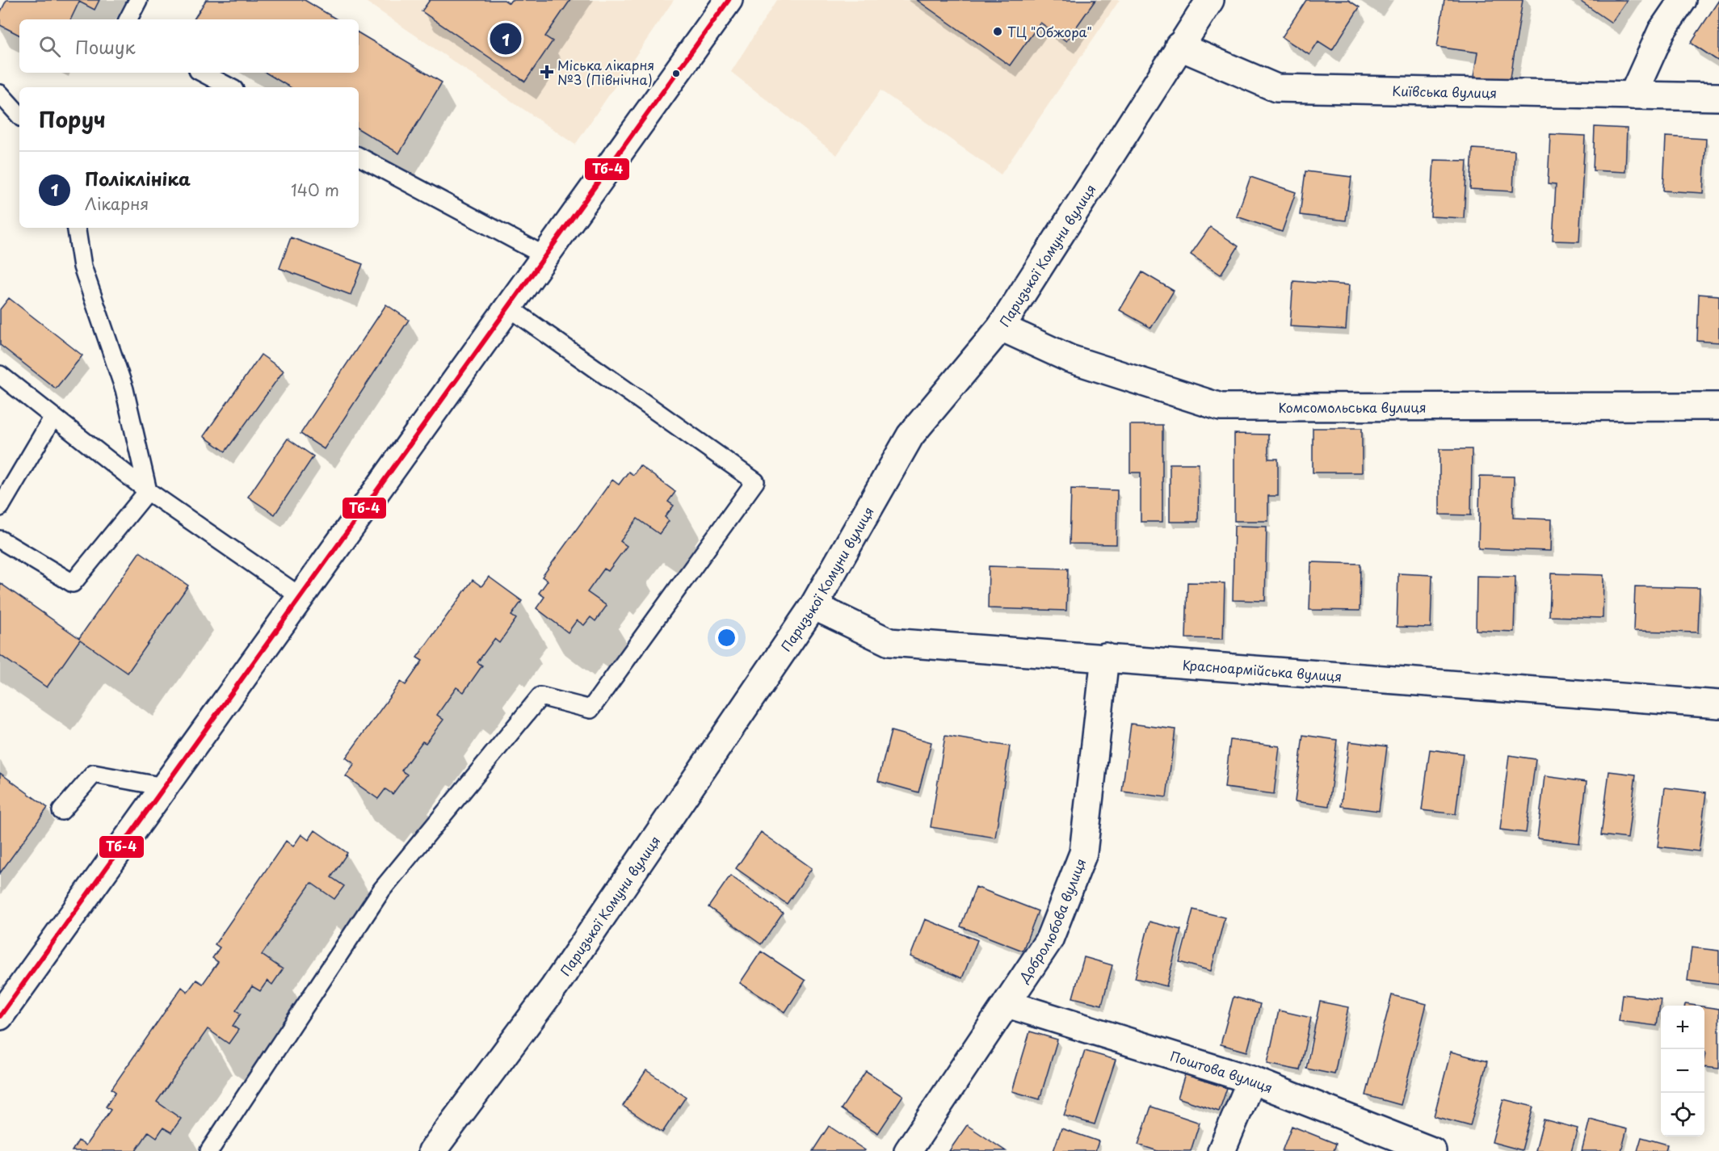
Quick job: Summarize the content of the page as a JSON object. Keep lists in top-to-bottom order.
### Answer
{
  "streets": {
    "street": [
      "Київська вулиця",
      "Паризької Комуни вулиця",
      "Комсомольська вулиця",
      "Красноармійська вулиця",
      "Добролюбова вулиця",
      "Поштова вулиця"
    ]
  },
  "crossings": [
    ["Київська вулиця", "Паризької Комуни вулиця"],
    ["Паризької Комуни вулиця", "Комсомольська вулиця"],
    ["Паризької Комуни вулиця", "Красноармійська вулиця"],
    ["Красноармійська вулиця", "Добролюбова вулиця"],
    ["Добролюбова вулиця", "Поштова вулиця"]
  ],
  "places": {
    "other": ["ТЦ \"Обжора\""],
    "health": ["Міська лікарня №3 (Північна)"]
  },
  "lines": ["transit line Тб-4"],
  "page": {
    "search": "Пошук",
    "pins": "1",
    "heading": "Поруч",
    "list": [
      {
        "mark": "1",
        "name": "Поліклініка",
        "note": "Лікарня",
        "value": "140 m"
      }
    ],
    "map_buttons": ["+", "−"]
  }
}
